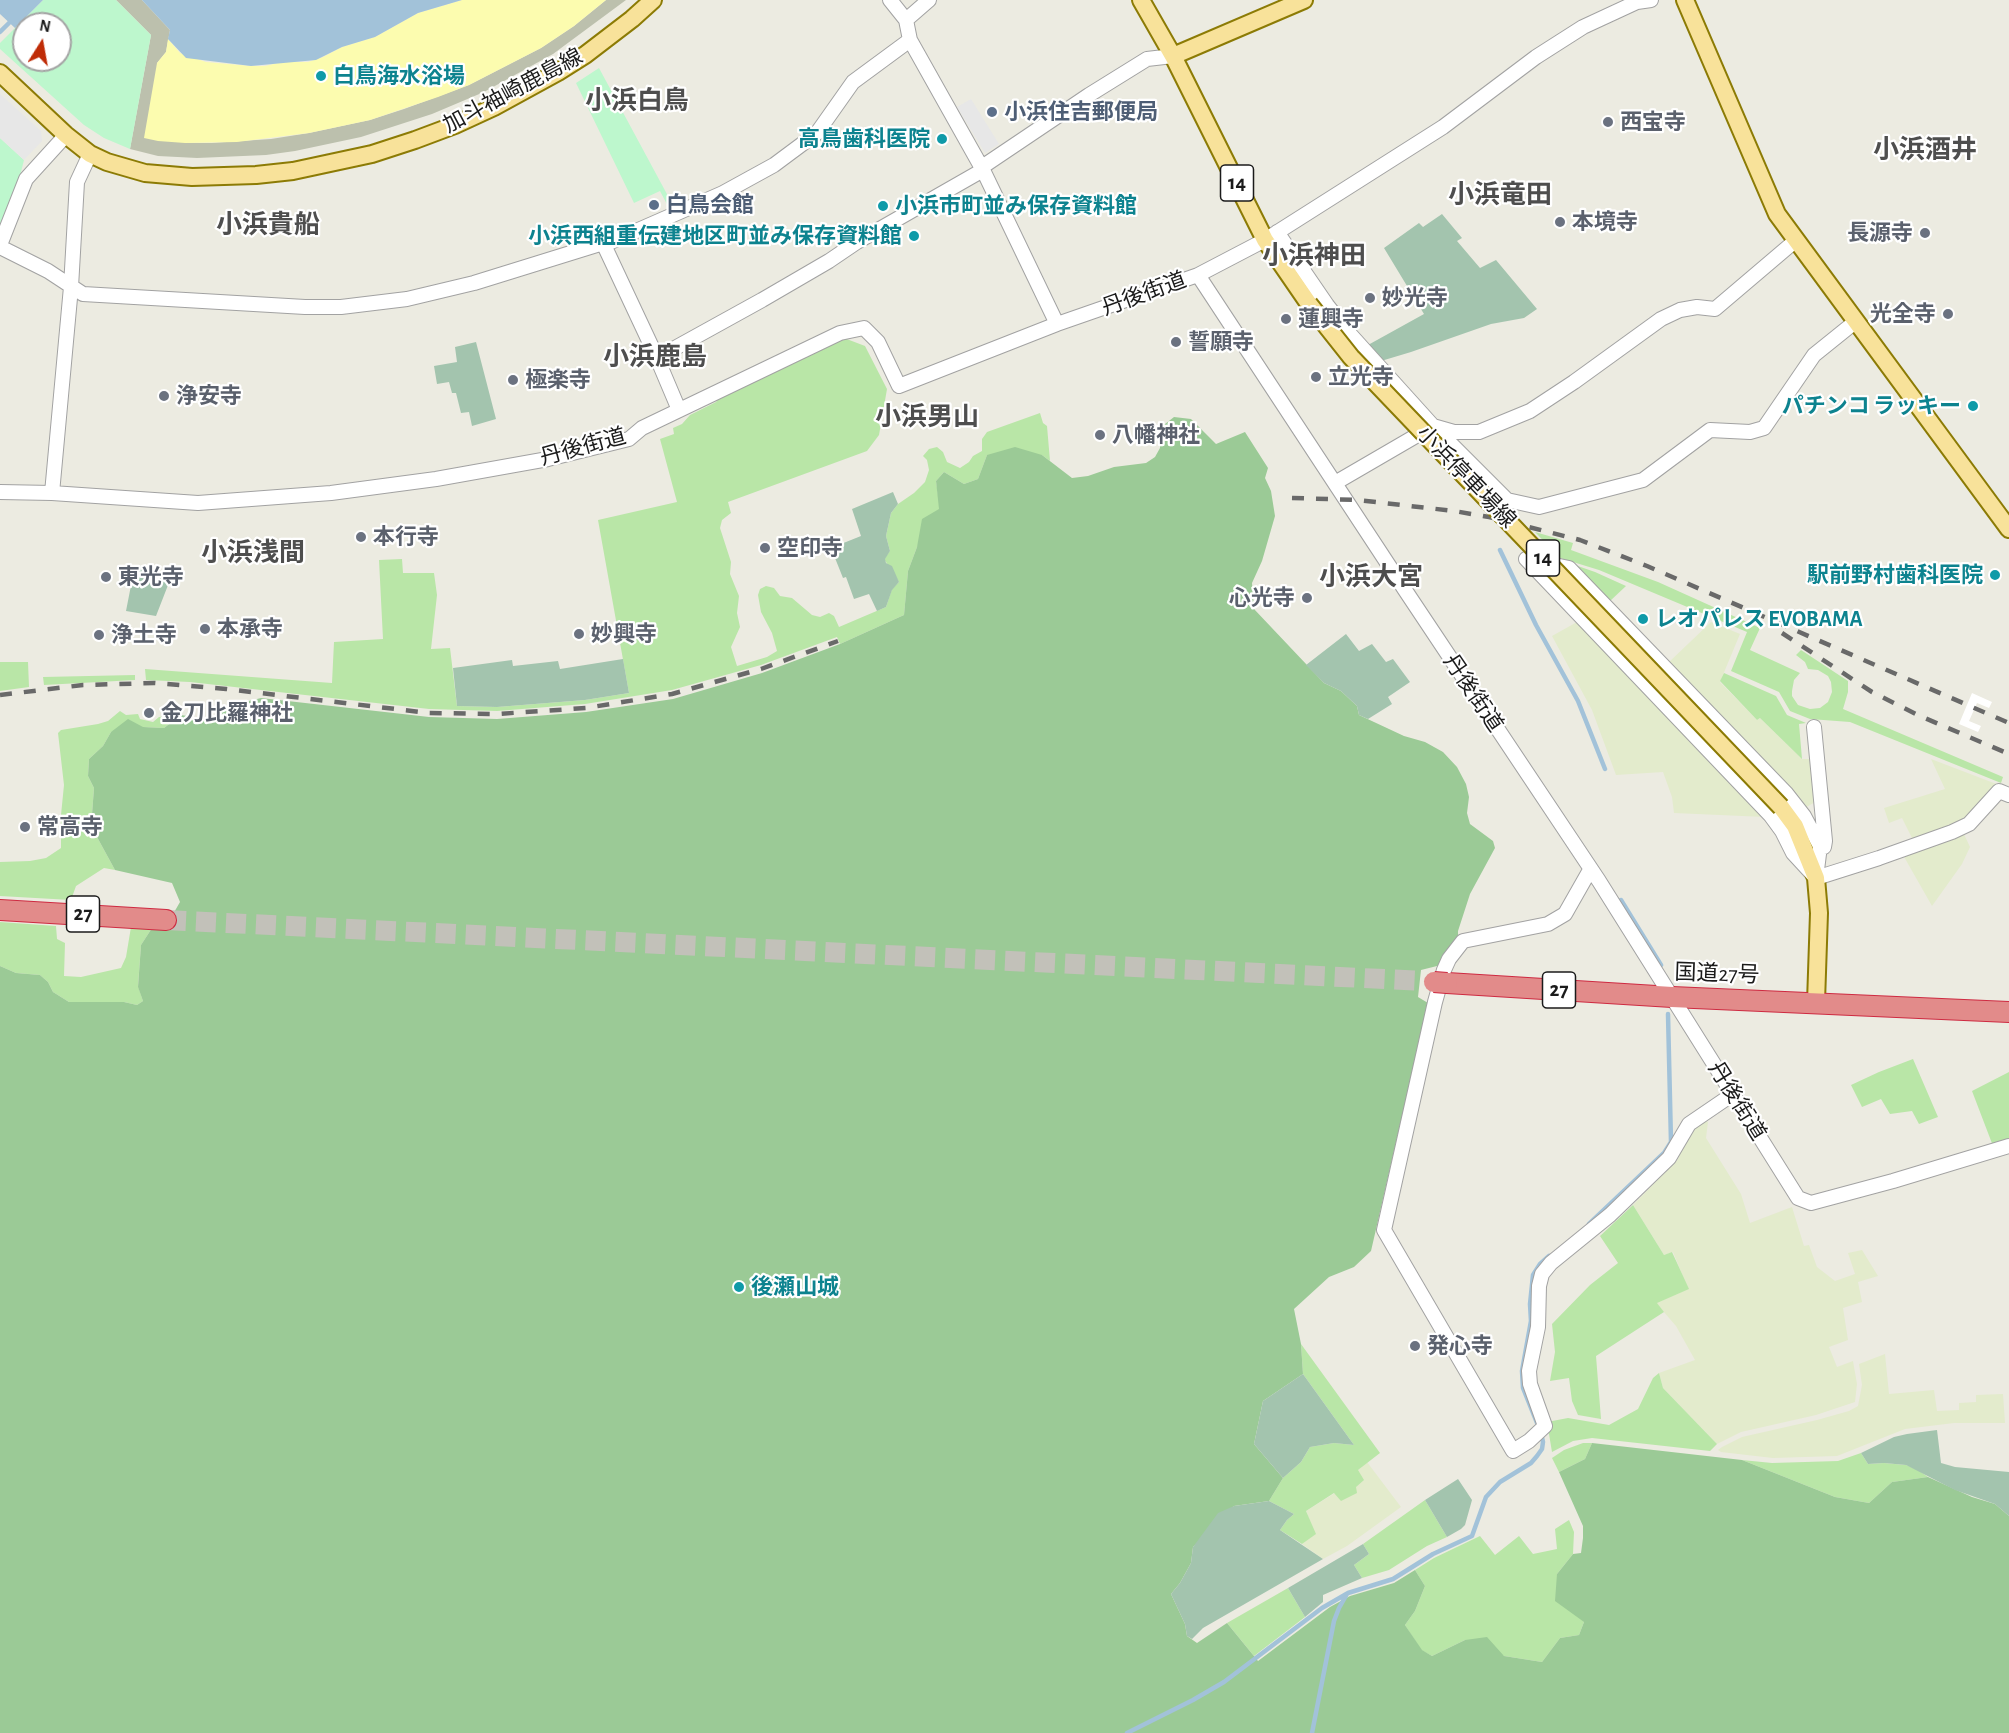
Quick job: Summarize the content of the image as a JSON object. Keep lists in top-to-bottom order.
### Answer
{
  "streets": {
    "highway": ["27", "国道27号"],
    "main road": ["加斗袖崎鹿島線", "14", "小浜停車場線"],
    "street": ["丹後街道"]
  },
  "crossings": [
    ["丹後街道", "国道27号"],
    ["小浜停車場線", "国道27号"]
  ],
  "districts": [
    "小浜白鳥",
    "小浜酒井",
    "小浜竜田",
    "小浜貴船",
    "小浜神田",
    "小浜鹿島",
    "小浜男山",
    "小浜浅間",
    "小浜大宮"
  ],
  "places": [
    "白鳥海水浴場",
    "小浜住吉郵便局",
    "西宝寺",
    "高鳥歯科医院",
    "白鳥会館",
    "小浜市町並み保存資料館",
    "本境寺",
    "長源寺",
    "小浜西組重伝建地区町並み保存資料館",
    "妙光寺",
    "光全寺",
    "蓮興寺",
    "誓願寺",
    "立光寺",
    "極楽寺",
    "浄安寺",
    "パチンコ ラッキー",
    "八幡神社",
    "本行寺",
    "空印寺",
    "駅前野村歯科医院",
    "東光寺",
    "心光寺",
    "レオパレス EVOBAMA",
    "本承寺",
    "妙興寺",
    "浄土寺",
    "金刀比羅神社",
    "常高寺",
    "後瀬山城",
    "発心寺"
  ],
  "north": "top"
}
